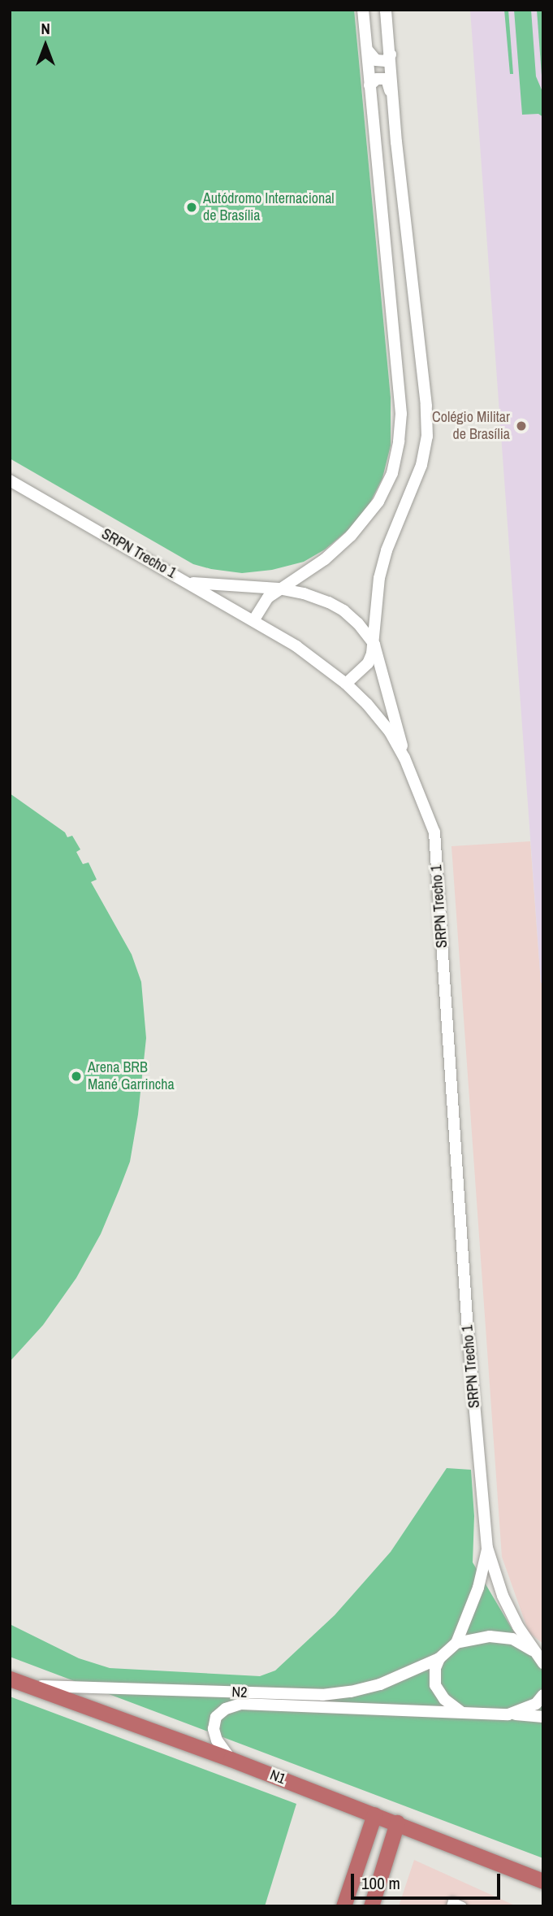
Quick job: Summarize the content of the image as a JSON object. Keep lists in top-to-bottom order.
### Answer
{
  "streets": {
    "highway": ["N1"],
    "main road": ["SRPN Trecho 1", "N2"]
  },
  "crossings": [
    ["SRPN Trecho 1", "N2"],
    ["N2", "N1"]
  ],
  "places": ["Autódromo Internacional de Brasília", "Colégio Militar de Brasília", "Arena BRB Mané Garrincha"],
  "scale_bar": "100 m",
  "north": "top"
}
